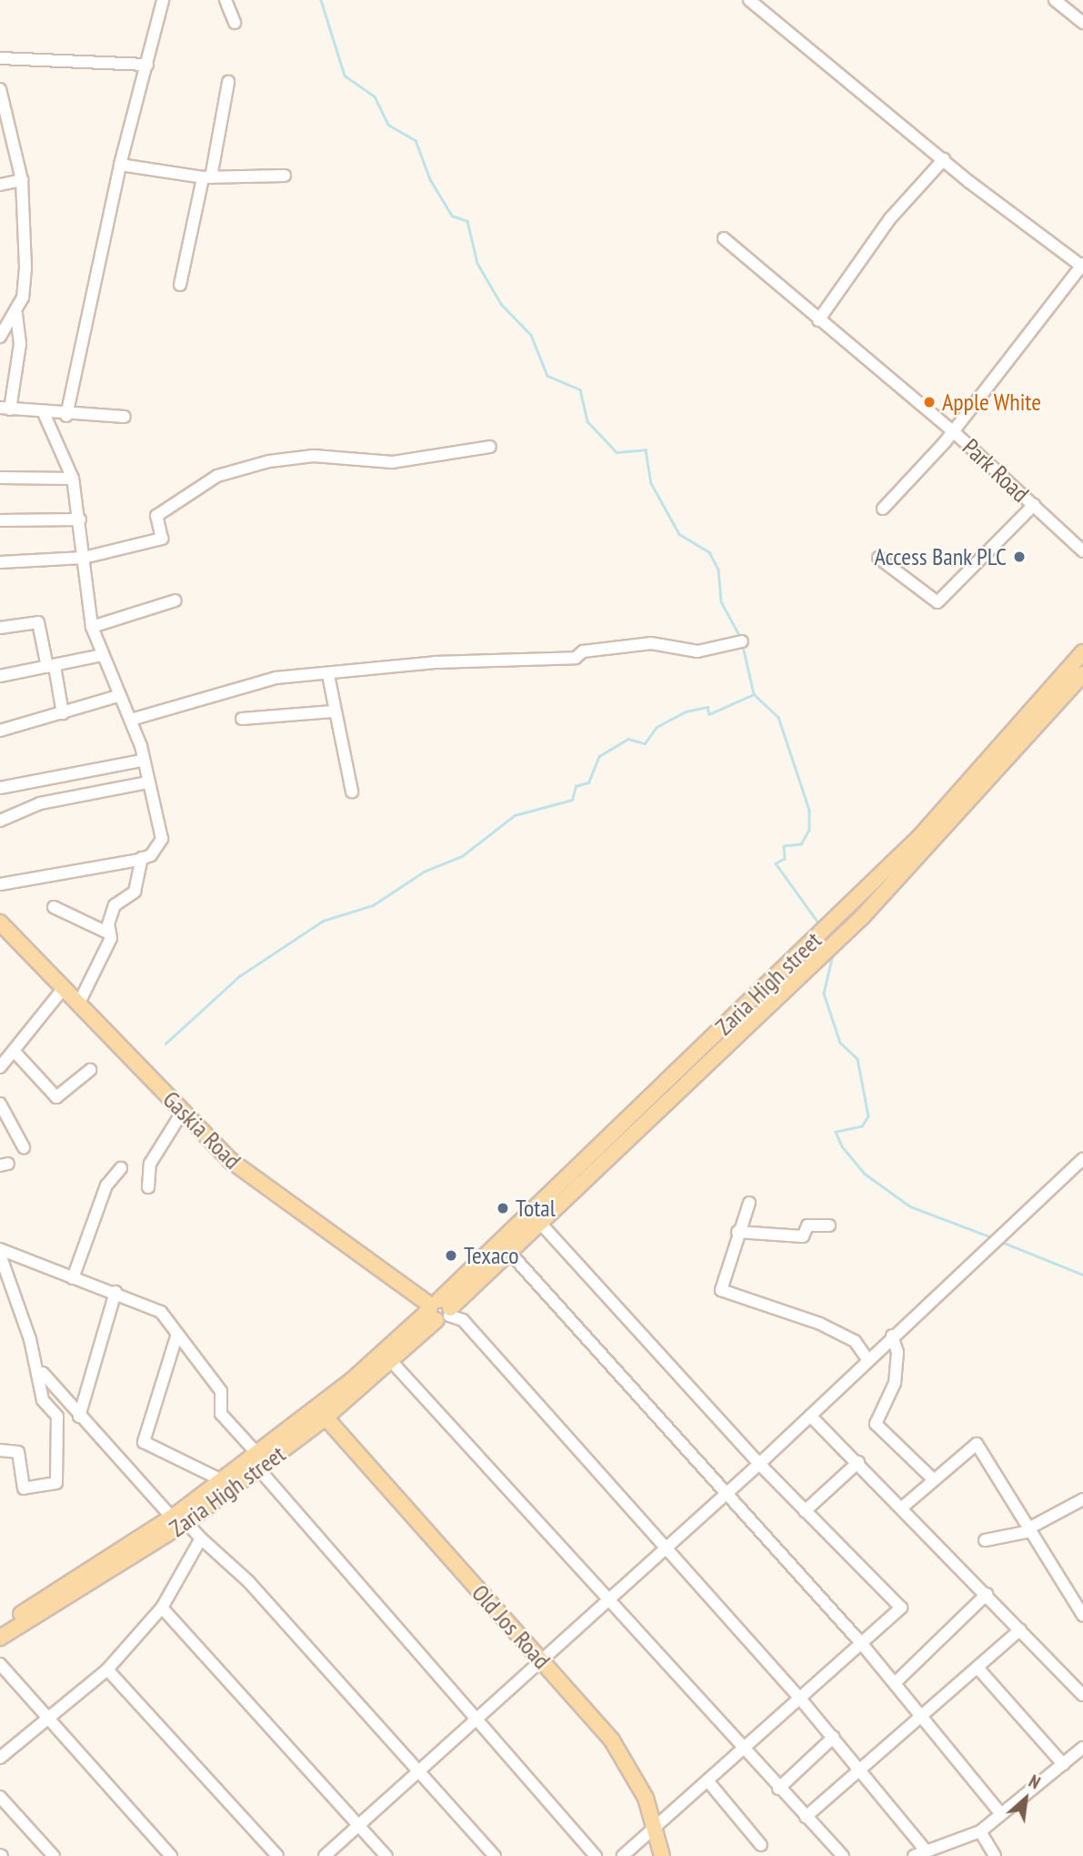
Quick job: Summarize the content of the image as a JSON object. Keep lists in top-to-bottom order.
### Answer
{
  "streets": {
    "main road": ["Zaria High street", "Gaskia Road", "Old Jos Road"],
    "street": ["Park Road"]
  },
  "crossings": [
    ["Zaria High street", "Gaskia Road"],
    ["Zaria High street", "Old Jos Road"]
  ],
  "places": [
    "Apple White",
    "Access Bank PLC",
    "Total",
    "Texaco"
  ],
  "north": "top right"
}
